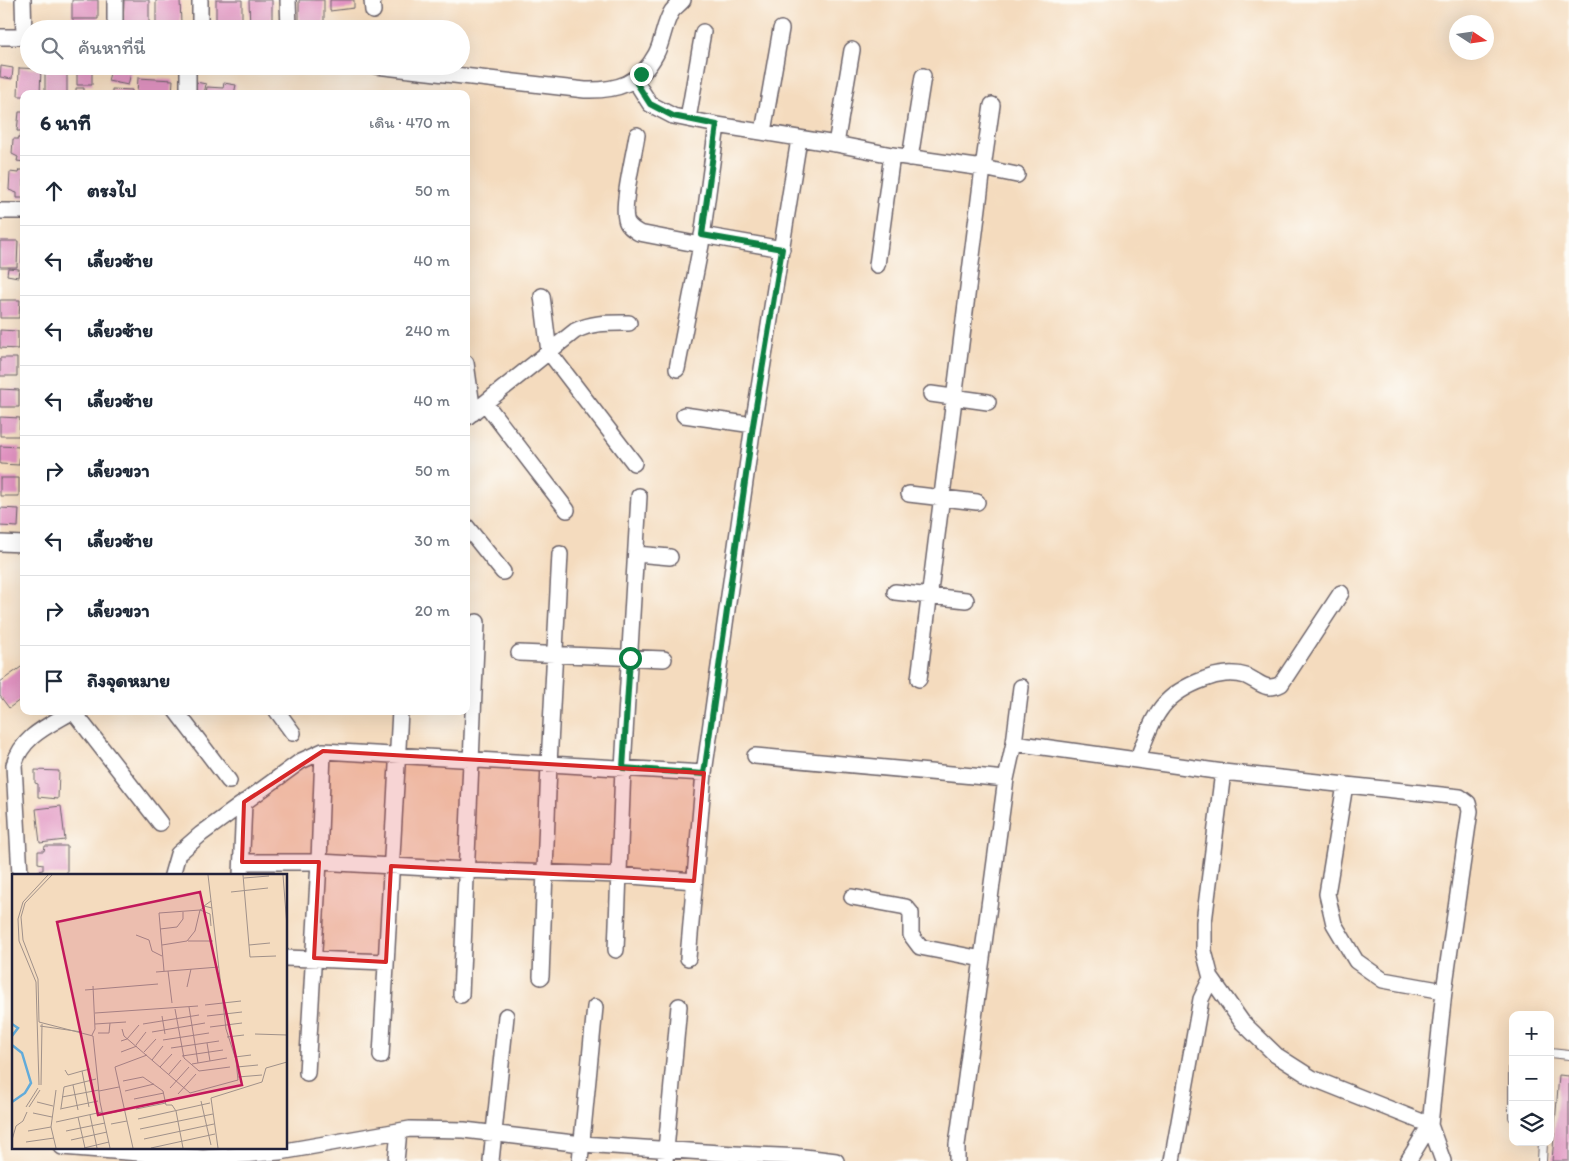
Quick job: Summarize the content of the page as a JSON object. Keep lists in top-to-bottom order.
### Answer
{
  "north": "right",
  "page": {
    "search": "ค้นหาที่นี่",
    "heading": ["6 นาที", "เดิน · 470 m"],
    "list": [
      ["ตรงไป", "50 m"],
      ["เลี้ยวซ้าย", "40 m"],
      ["เลี้ยวซ้าย", "240 m"],
      ["เลี้ยวซ้าย", "40 m"],
      ["เลี้ยวขวา", "50 m"],
      ["เลี้ยวซ้าย", "30 m"],
      ["เลี้ยวขวา", "20 m"],
      "ถึงจุดหมาย"
    ],
    "map_buttons": ["+", "−"]
  }
}
